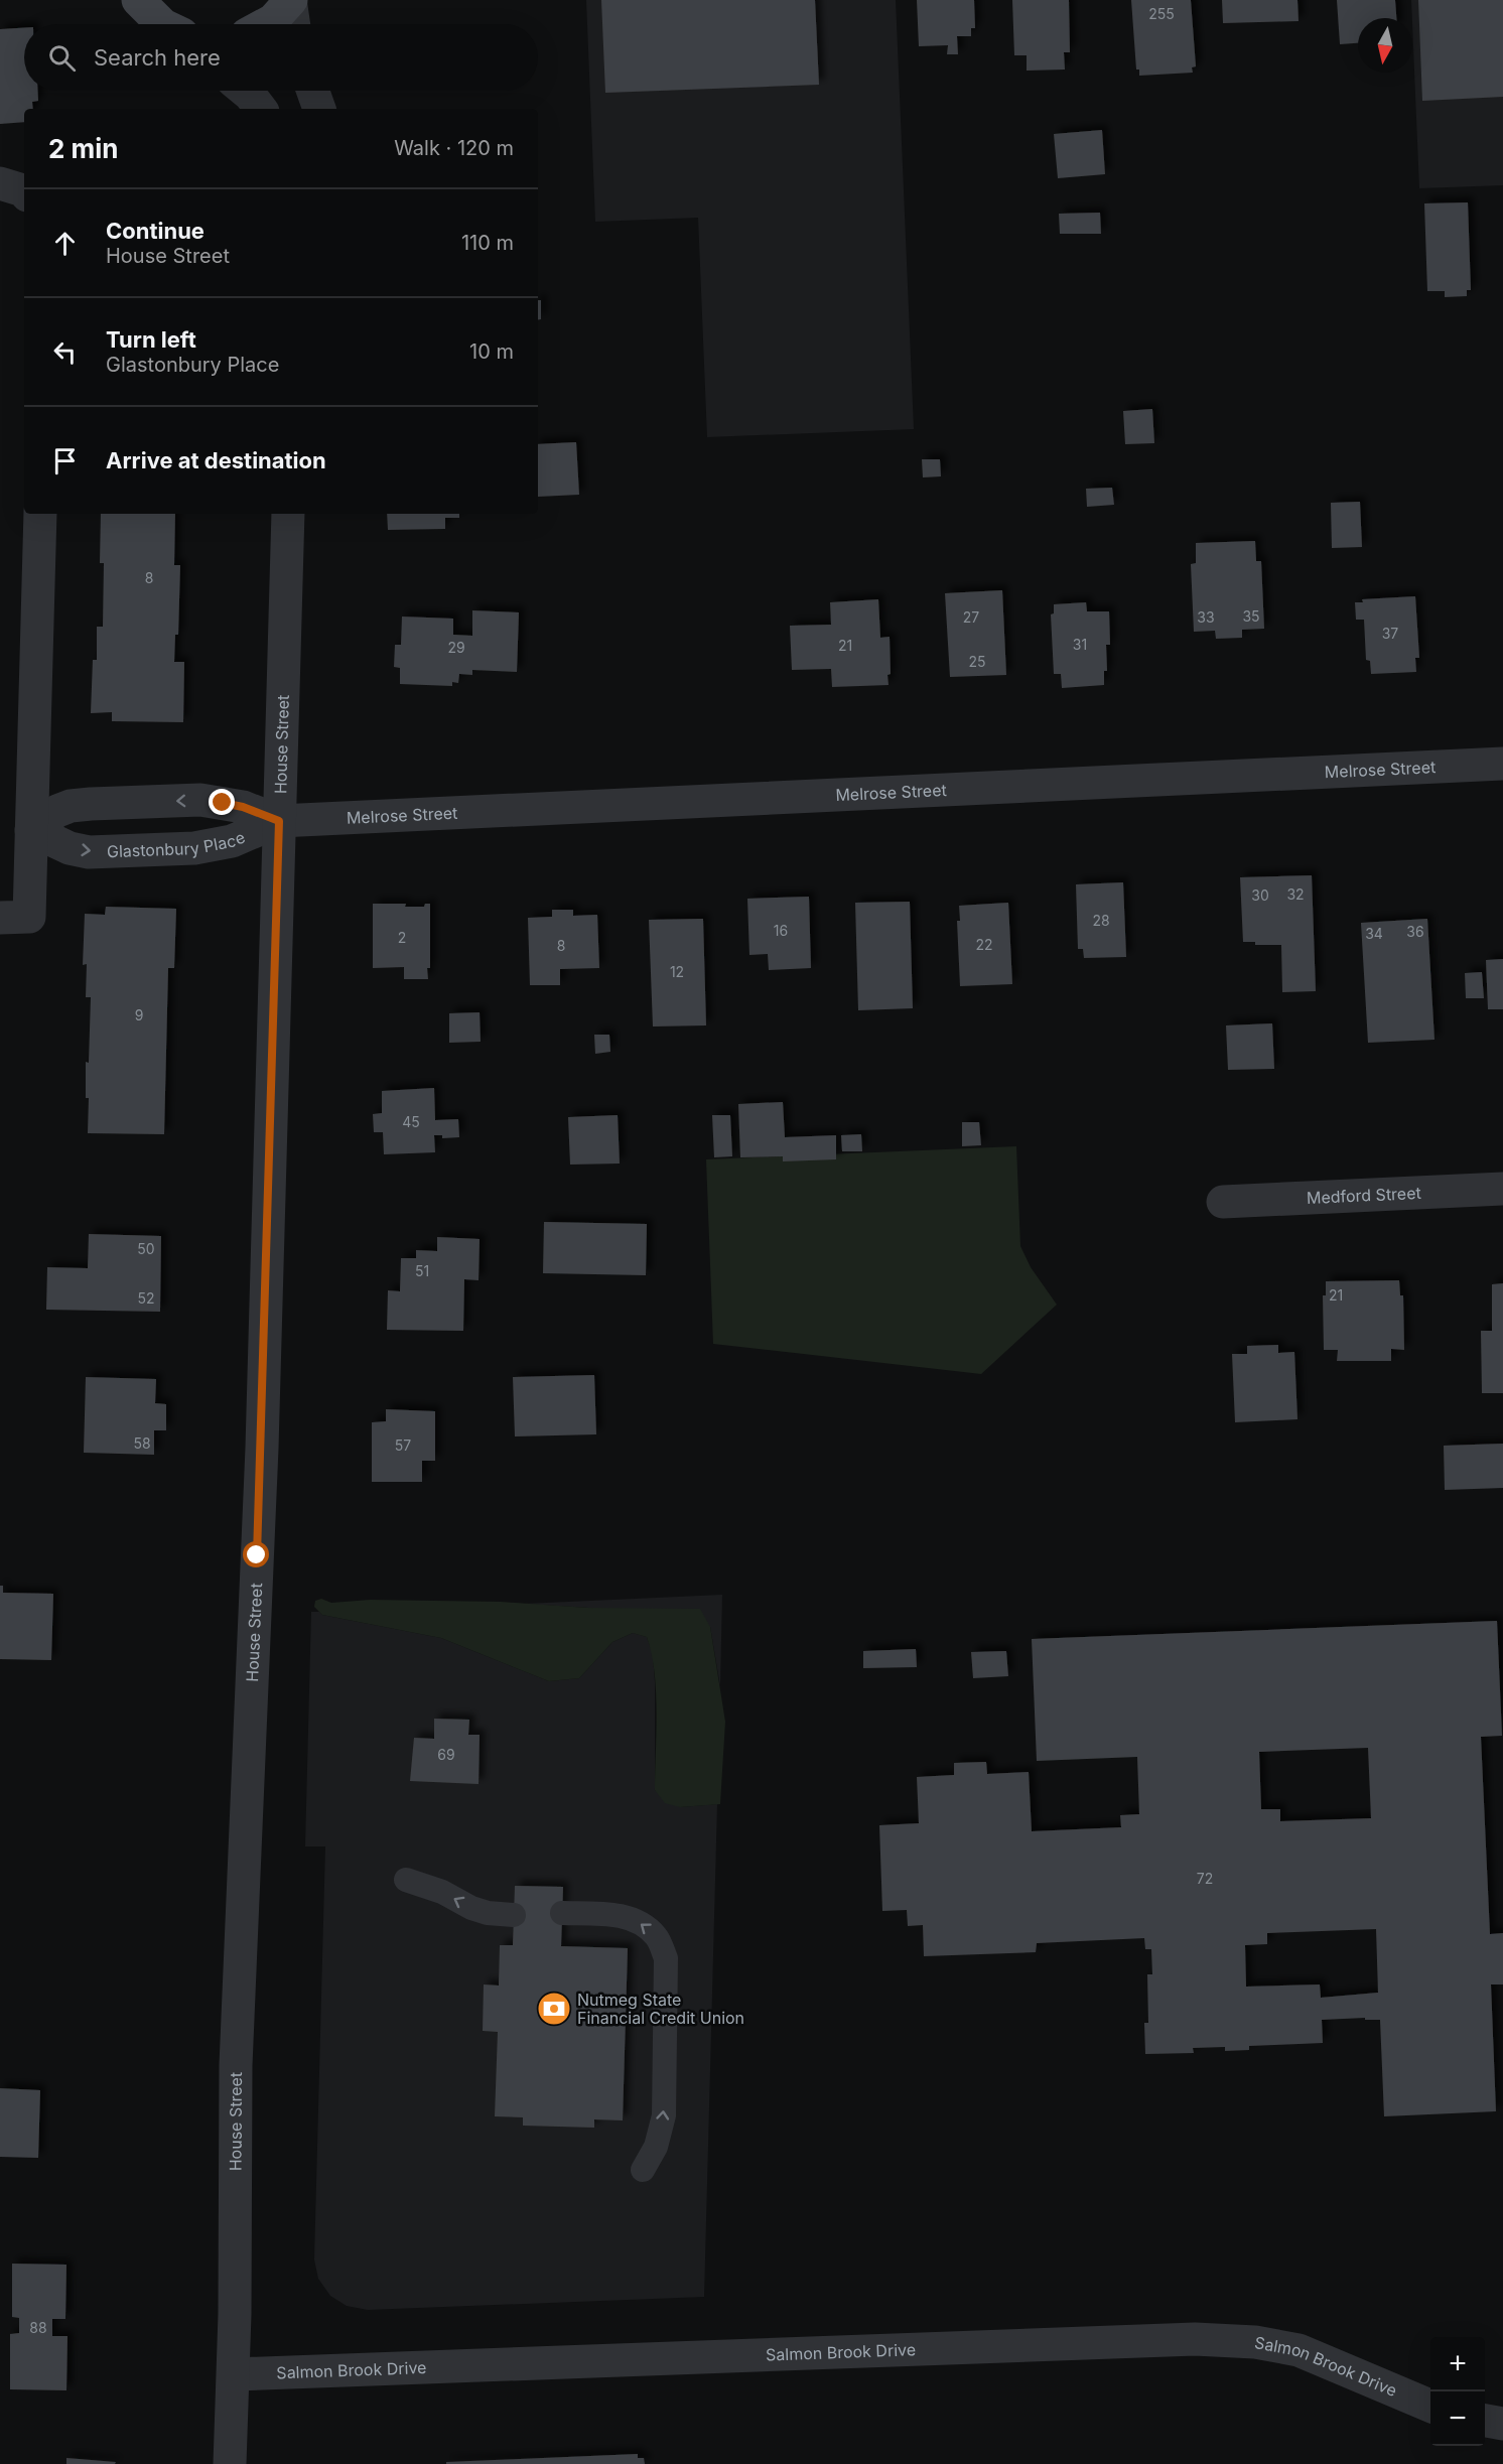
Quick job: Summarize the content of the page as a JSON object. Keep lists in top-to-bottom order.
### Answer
{
  "streets": {
    "street": [
      "House Street",
      "Melrose Street",
      "Glastonbury Place",
      "Medford Street",
      "Salmon Brook Drive"
    ]
  },
  "crossings": [
    ["House Street", "Melrose Street"],
    ["House Street", "Glastonbury Place"],
    ["House Street", "Salmon Brook Drive"],
    ["Melrose Street", "Glastonbury Place"]
  ],
  "places": {
    "bank": ["Nutmeg State Financial Credit Union"]
  },
  "house_numbers": [
    "255",
    "8",
    "35",
    "27",
    "33",
    "37",
    "31",
    "21",
    "29",
    "25",
    "32",
    "30",
    "28",
    "16",
    "36",
    "34",
    "2",
    "22",
    "8",
    "12",
    "9",
    "45",
    "50",
    "51",
    "21",
    "52",
    "58",
    "57",
    "69",
    "72",
    "88"
  ],
  "north": "bottom",
  "page": {
    "search": "Search here",
    "heading": ["2 min", "Walk · 120 m"],
    "list": [
      ["Continue", "House Street", "110 m"],
      ["Turn left", "Glastonbury Place", "10 m"],
      "Arrive at destination"
    ],
    "map_buttons": ["+", "−"]
  }
}
